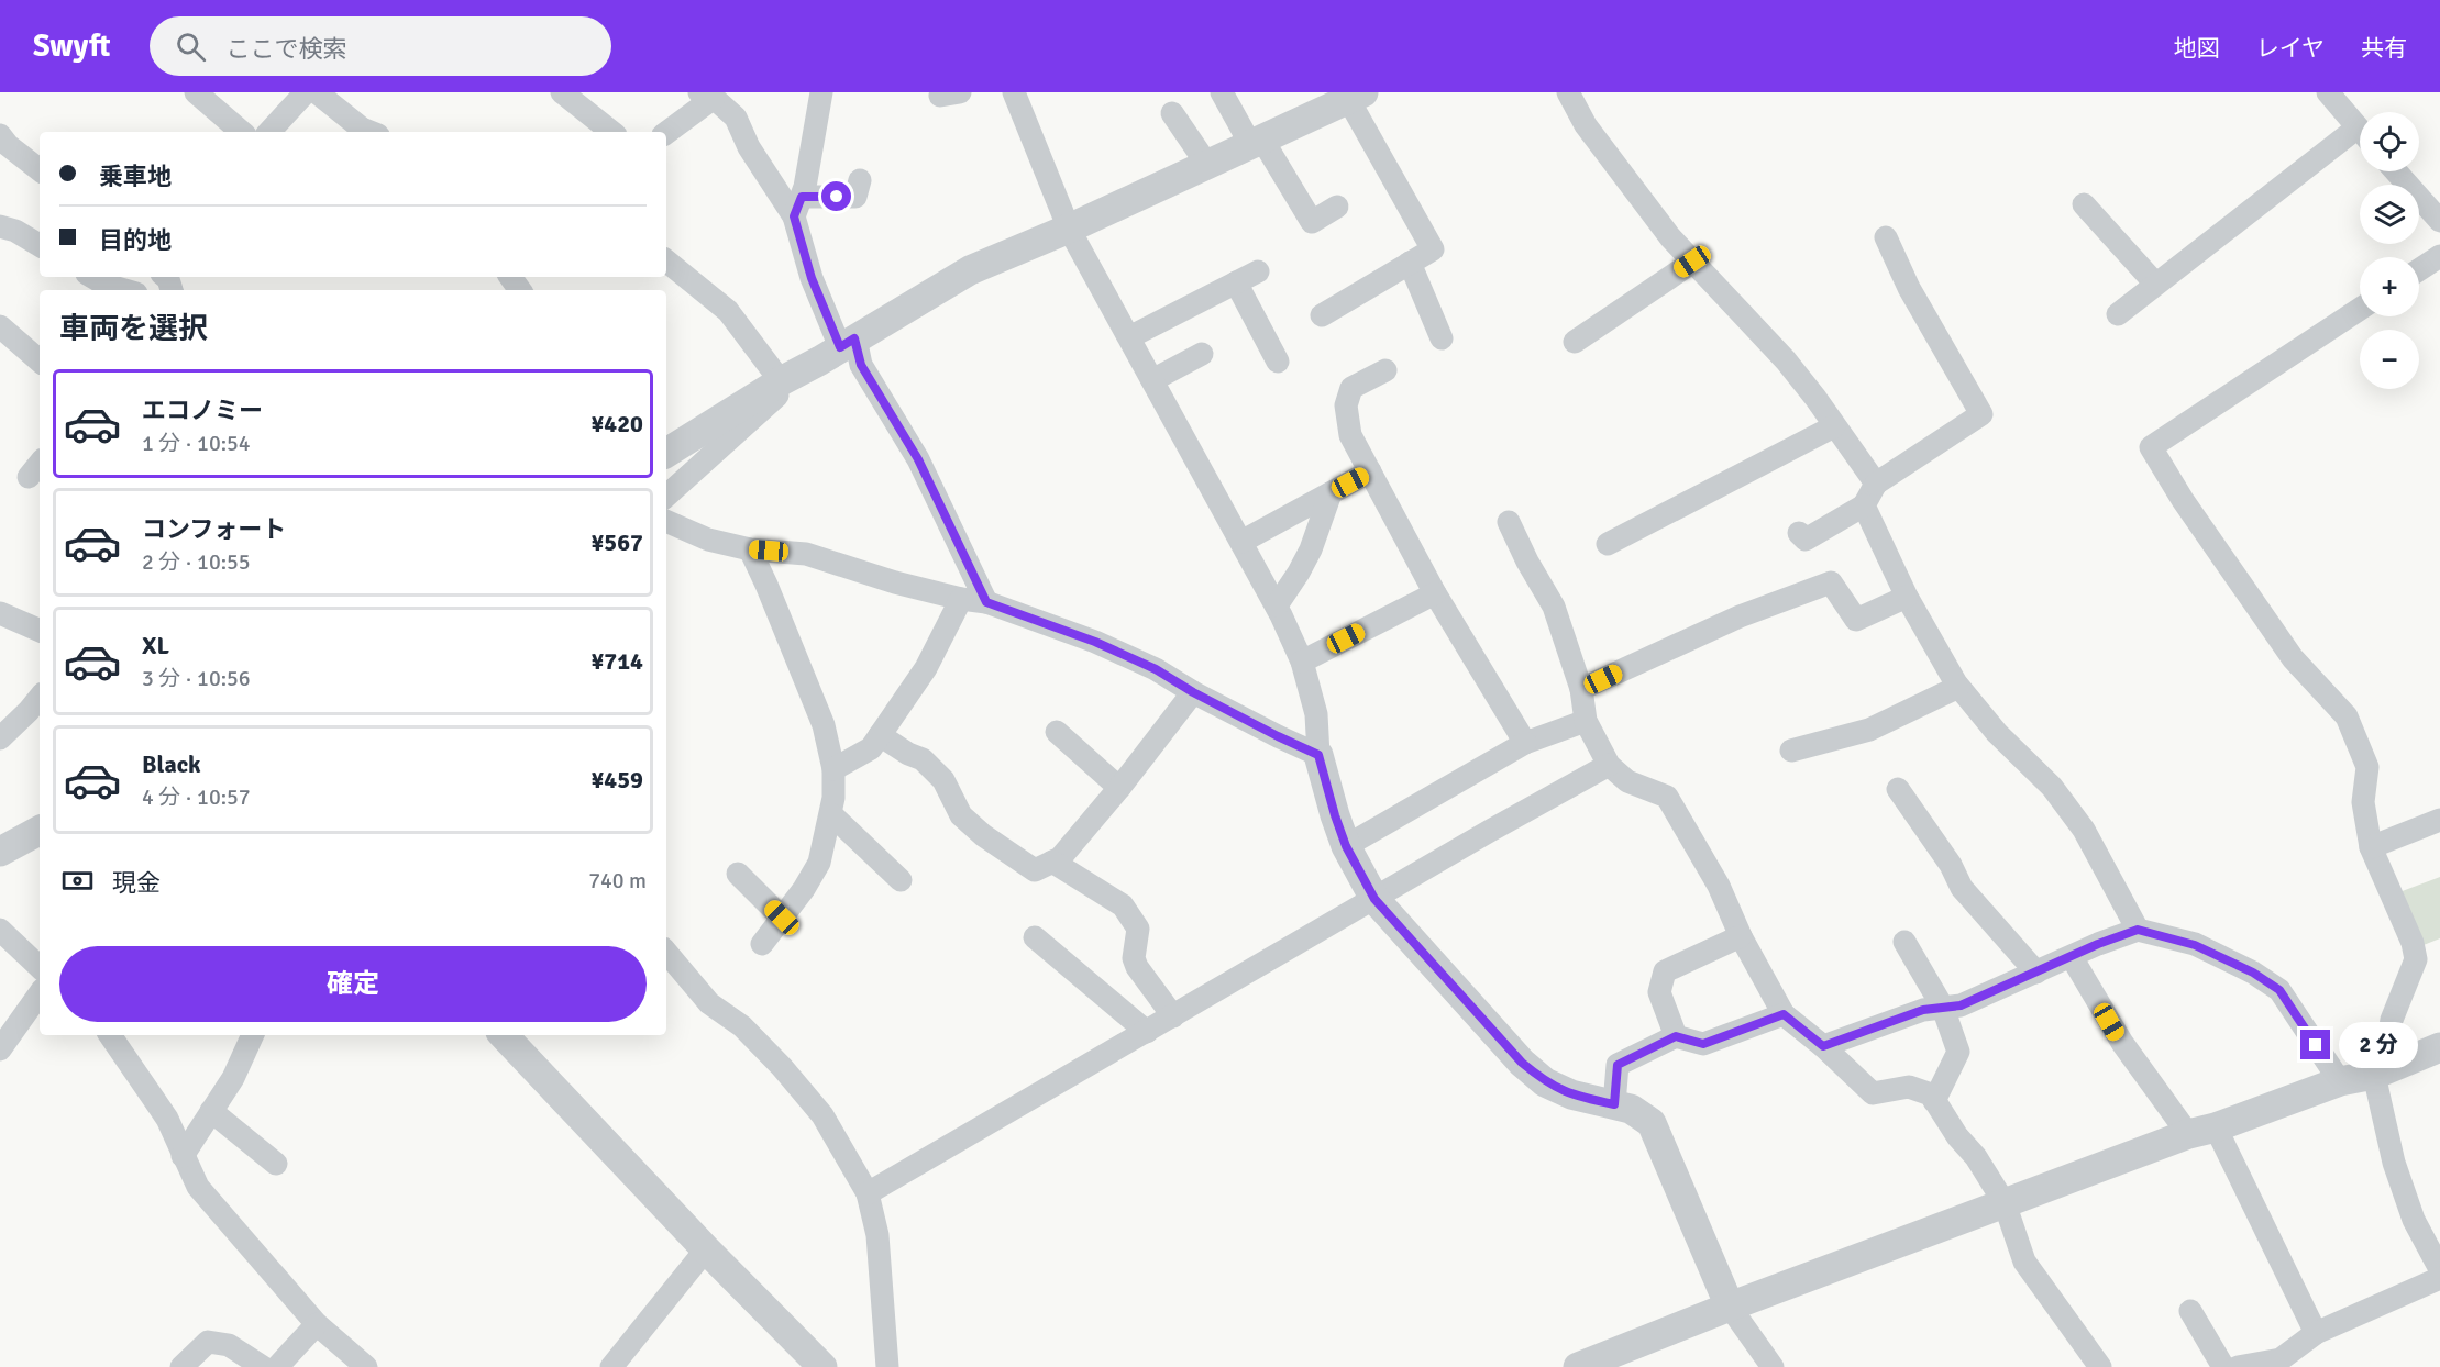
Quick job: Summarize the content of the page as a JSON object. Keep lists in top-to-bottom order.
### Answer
{
  "page": {
    "header": "Swyft",
    "search": "ここで検索",
    "nav": ["地図", "レイヤ", "共有"],
    "map_buttons": ["+", "−"],
    "banner": ["乗車地", "目的地"],
    "heading": "車両を選択",
    "list": [
      {
        "name": "エコノミー",
        "note": "1 分 · 10:54",
        "value": "¥420"
      },
      {
        "name": "コンフォート",
        "note": "2 分 · 10:55",
        "value": "¥567"
      },
      {
        "name": "XL",
        "note": "3 分 · 10:56",
        "value": "¥714"
      },
      {
        "name": "Black",
        "note": "4 分 · 10:57",
        "value": "¥459"
      }
    ],
    "pay": ["現金", "740 m"],
    "buttons": "確定",
    "bubble": "2 分"
  }
}
